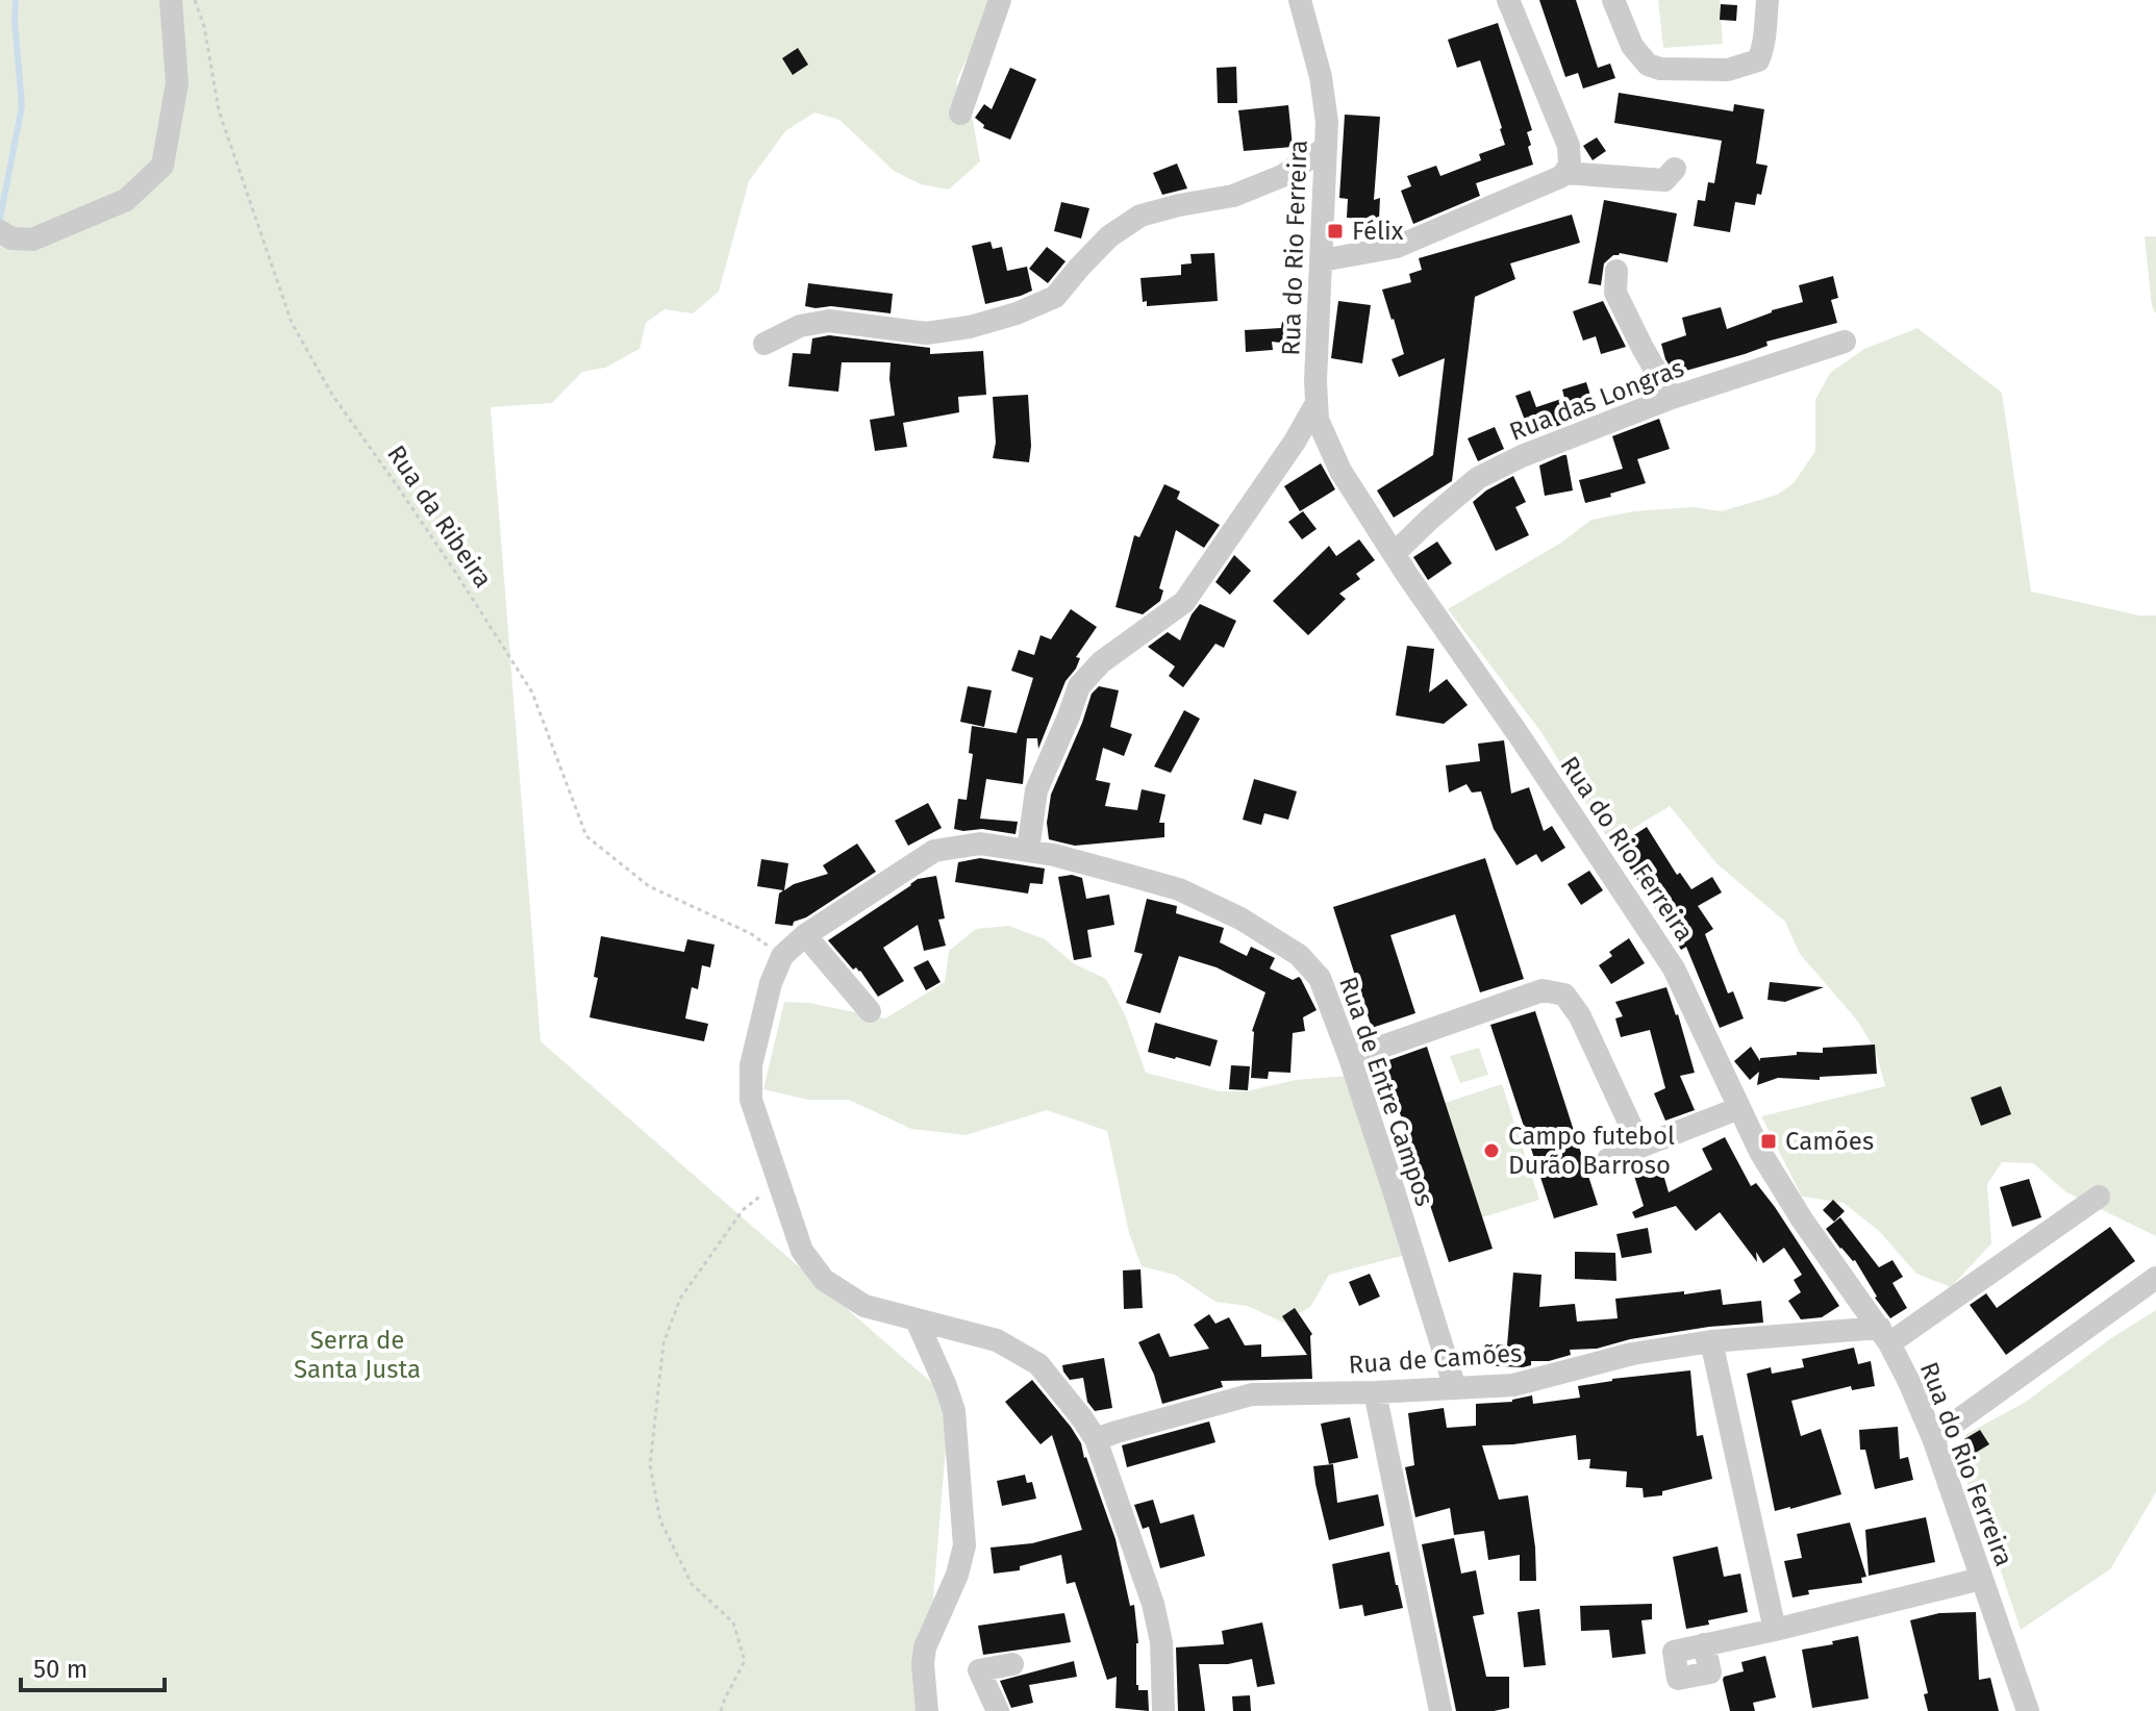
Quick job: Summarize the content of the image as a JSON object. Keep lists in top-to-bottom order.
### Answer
{
  "streets": {
    "street": [
      "Rua do Rio Ferreira",
      "Rua das Longras",
      "Rua de Entre Campos",
      "Rua de Camões"
    ],
    "path": ["Rua da Ribeira"]
  },
  "crossings": [
    ["Rua do Rio Ferreira", "Rua das Longras"],
    ["Rua do Rio Ferreira", "Rua de Camões"],
    ["Rua da Ribeira", "Rua de Entre Campos"],
    ["Rua de Entre Campos", "Rua de Camões"]
  ],
  "parks": ["Serra de Santa Justa"],
  "places": {
    "transit": ["Félix", "Camões"],
    "other": ["Campo futebol Durão Barroso"]
  },
  "scale_bar": "50 m"
}
